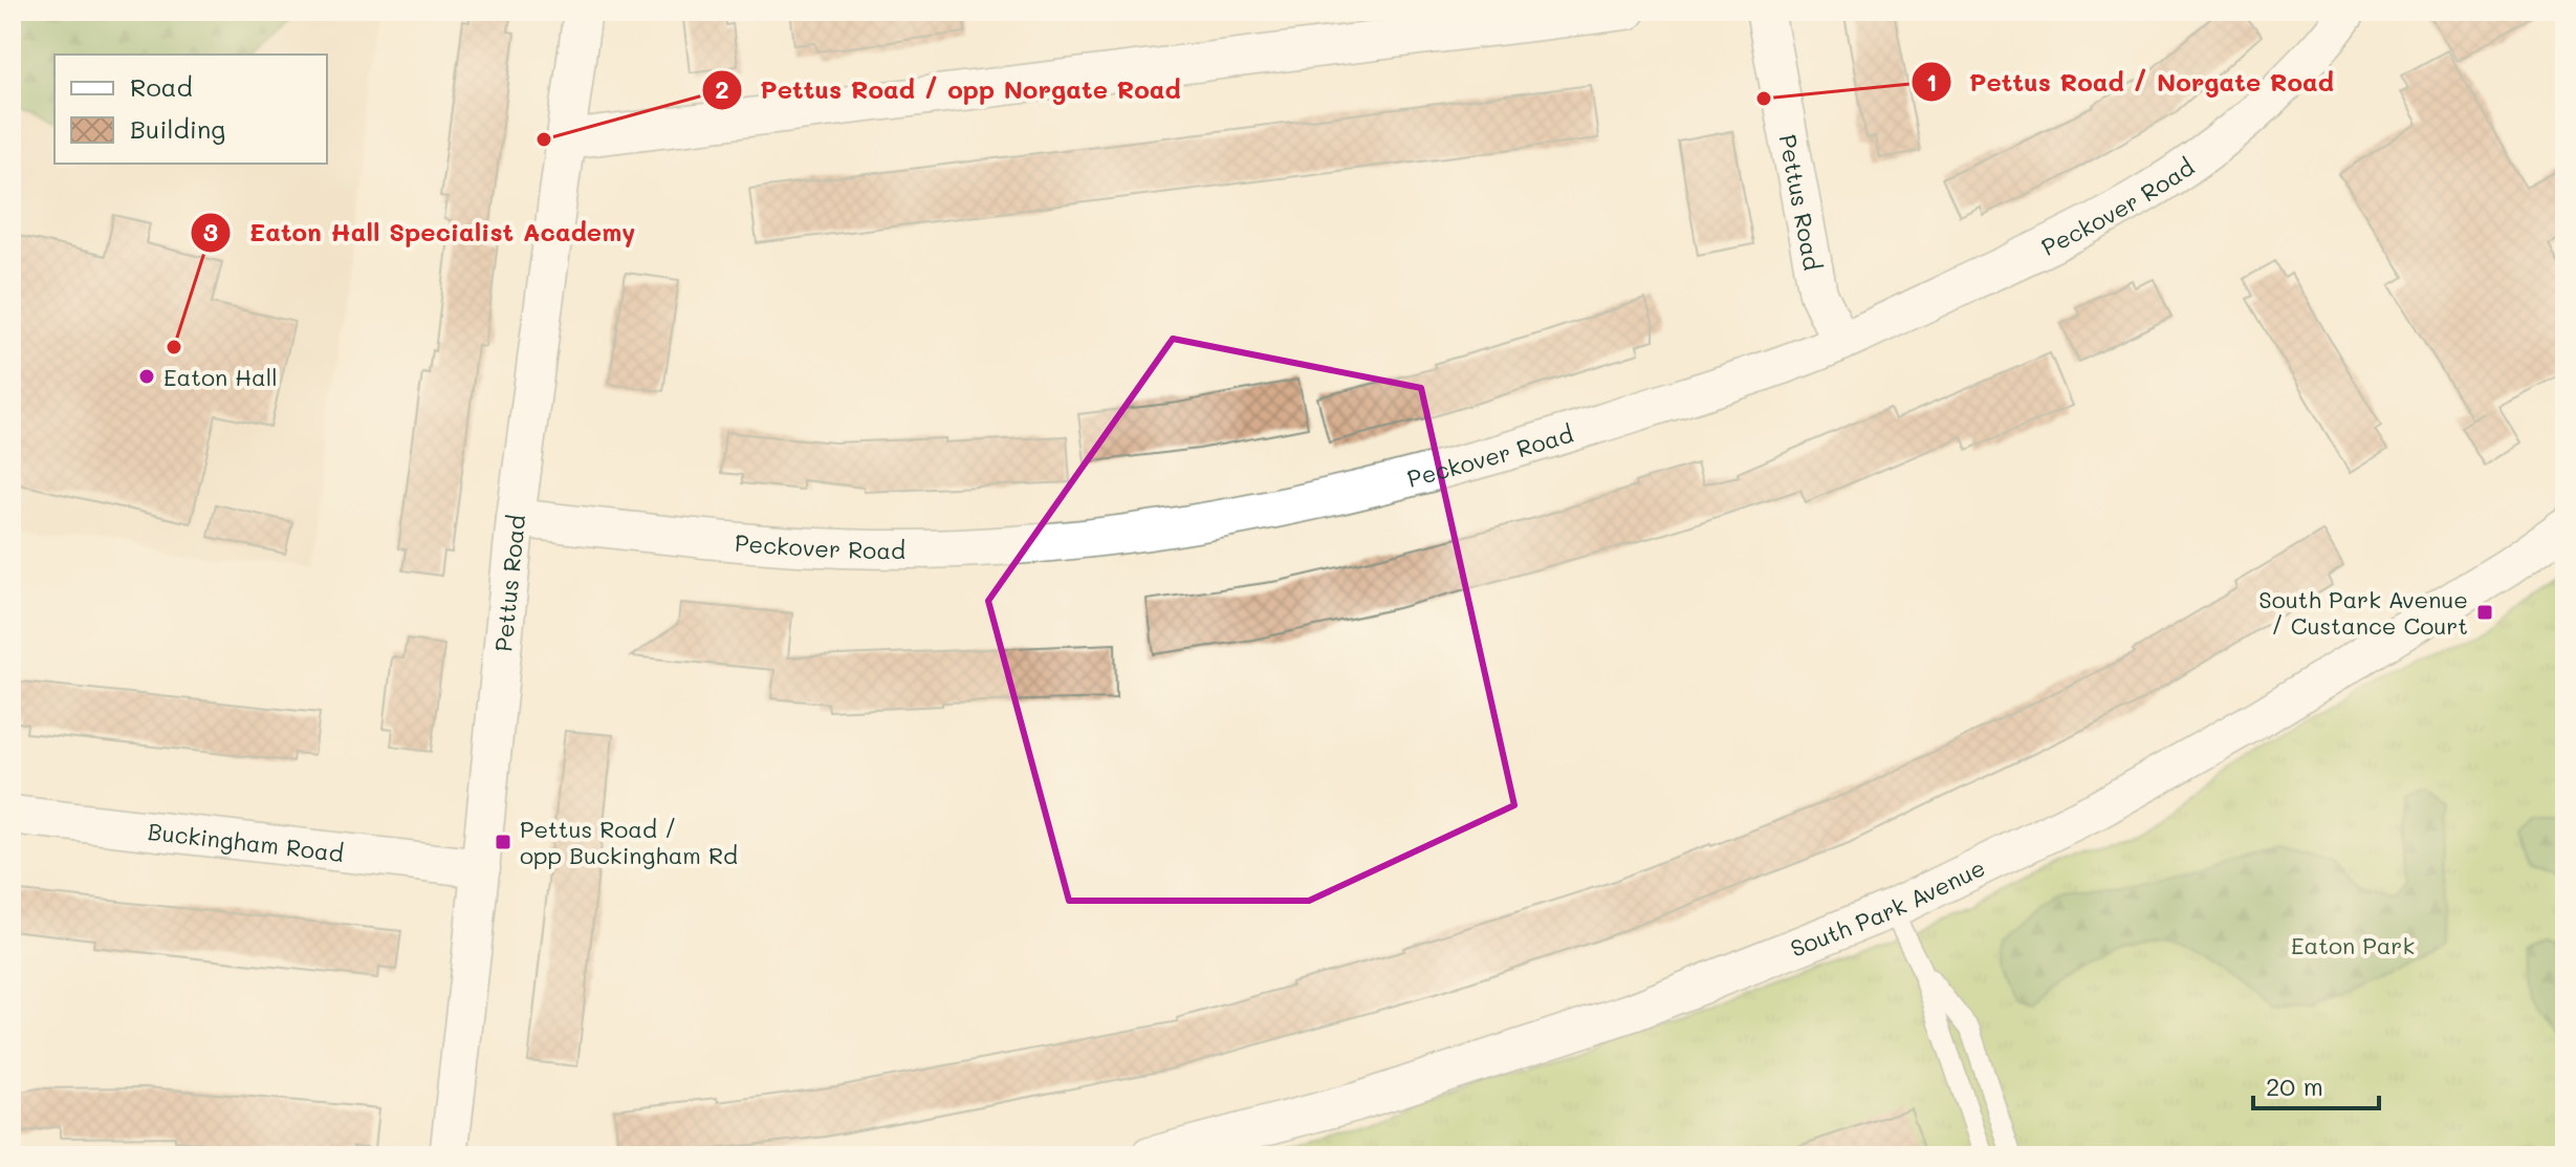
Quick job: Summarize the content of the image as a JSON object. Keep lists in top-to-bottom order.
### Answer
{
  "streets": {
    "street": [
      "Pettus Road",
      "Peckover Road",
      "Buckingham Road",
      "South Park Avenue"
    ]
  },
  "crossings": [
    ["Pettus Road", "Peckover Road"],
    ["Pettus Road", "Buckingham Road"]
  ],
  "parks": ["Eaton Park"],
  "places": {
    "other": [
      "Pettus Road / Norgate Road",
      "Pettus Road / opp Norgate Road",
      "Eaton Hall Specialist Academy",
      "Eaton Hall"
    ],
    "transit": ["South Park Avenue / Custance Court", "Pettus Road / opp Buckingham Rd"]
  },
  "legend": ["Road", "Building"],
  "scale_bar": "20 m"
}
